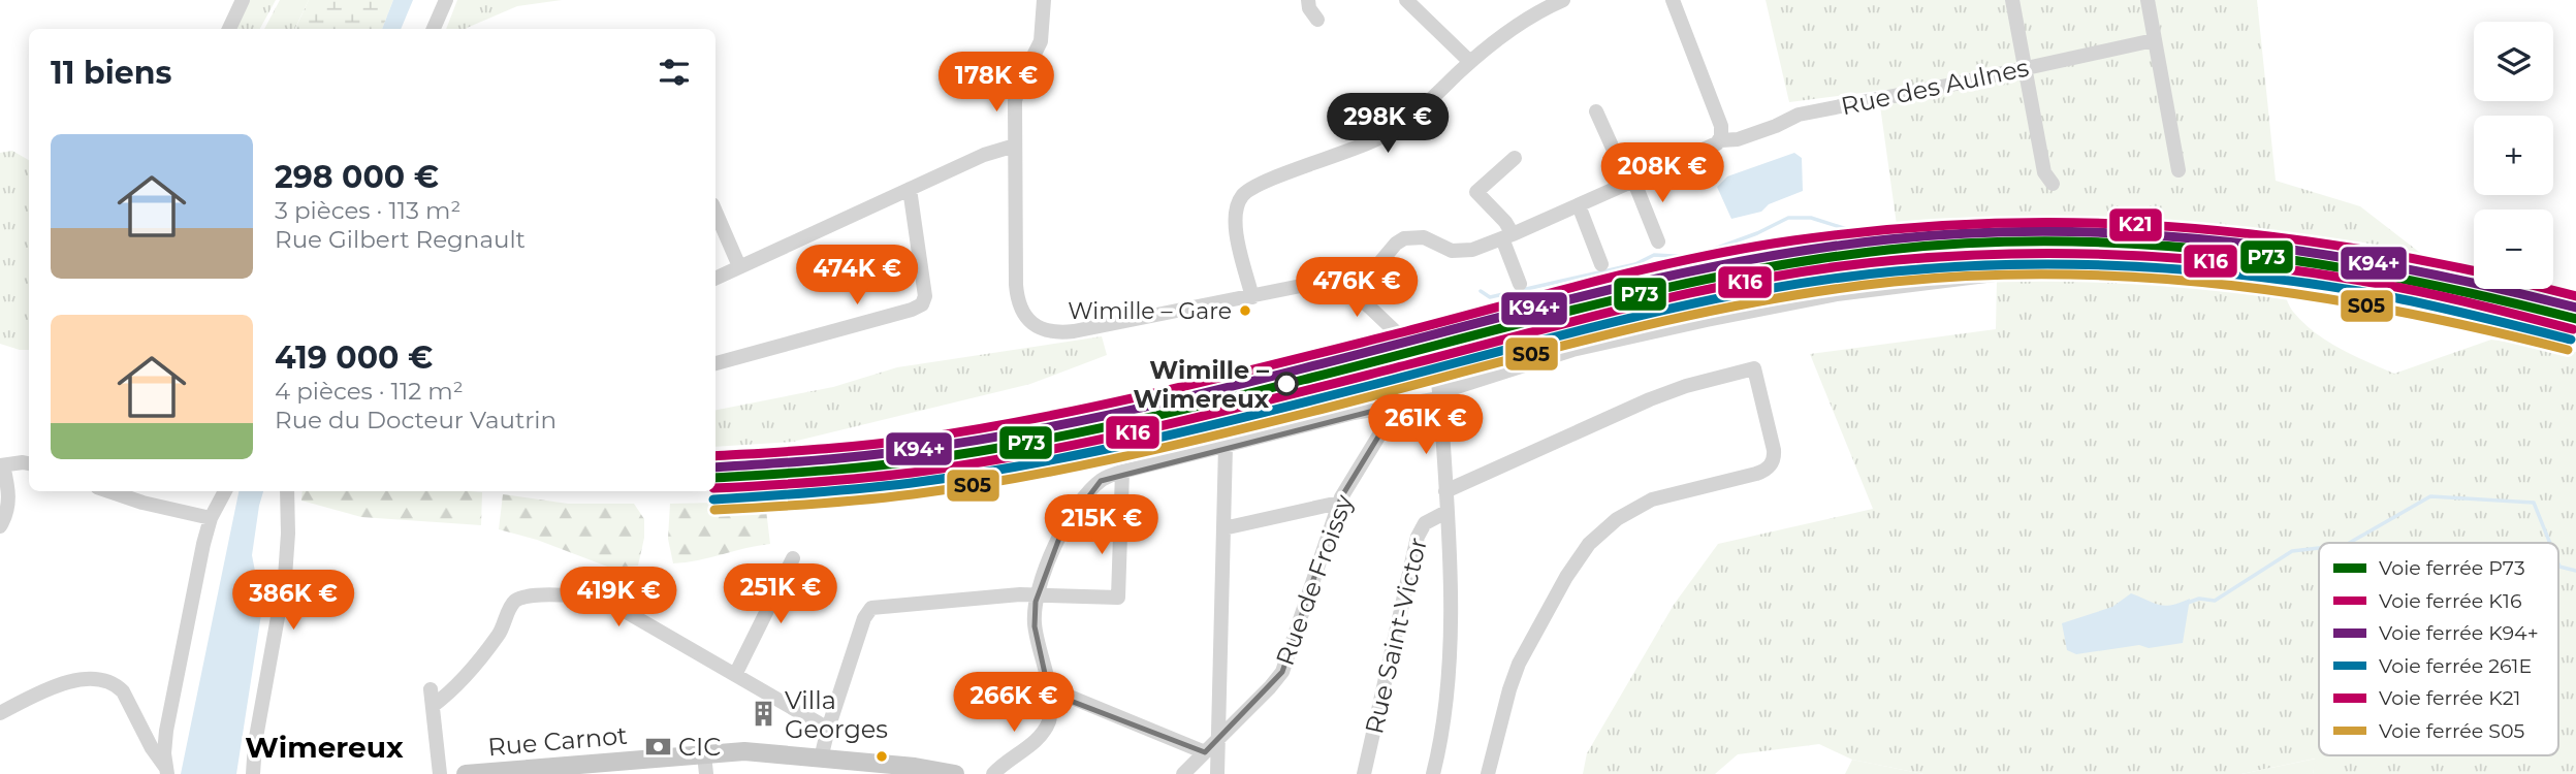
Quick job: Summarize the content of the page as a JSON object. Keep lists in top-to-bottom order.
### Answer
{
  "streets": {
    "main road": ["Rue Carnot"],
    "street": ["Rue des Aulnes", "Rue de Froissy", "Rue Saint-Victor"]
  },
  "districts": ["Wimereux"],
  "places": {
    "other": ["Wimille – Gare", "Wimille – Wimereux"],
    "building": ["Villa Georges"],
    "bank": ["CIC"]
  },
  "lines": [
    "rail line K21",
    "rail line K94+",
    "rail line P73",
    "rail line K16",
    "rail line 261E",
    "rail line S05"
  ],
  "legend": [
    "Voie ferrée P73",
    "Voie ferrée K16",
    "Voie ferrée K94+",
    "Voie ferrée 261E",
    "Voie ferrée K21",
    "Voie ferrée S05"
  ],
  "page": {
    "map_buttons": ["+", "−"],
    "heading": "11 biens",
    "price": [
      "178K €",
      "298K €",
      "208K €",
      "474K €",
      "476K €",
      "261K €",
      "215K €",
      "251K €",
      "419K €",
      "386K €",
      "266K €"
    ],
    "list": [
      {
        "name": "298 000 €",
        "note": "3 pièces · 113 m² · Rue Gilbert Regnault"
      },
      {
        "name": "419 000 €",
        "note": "4 pièces · 112 m² · Rue du Docteur Vautrin"
      }
    ]
  }
}
